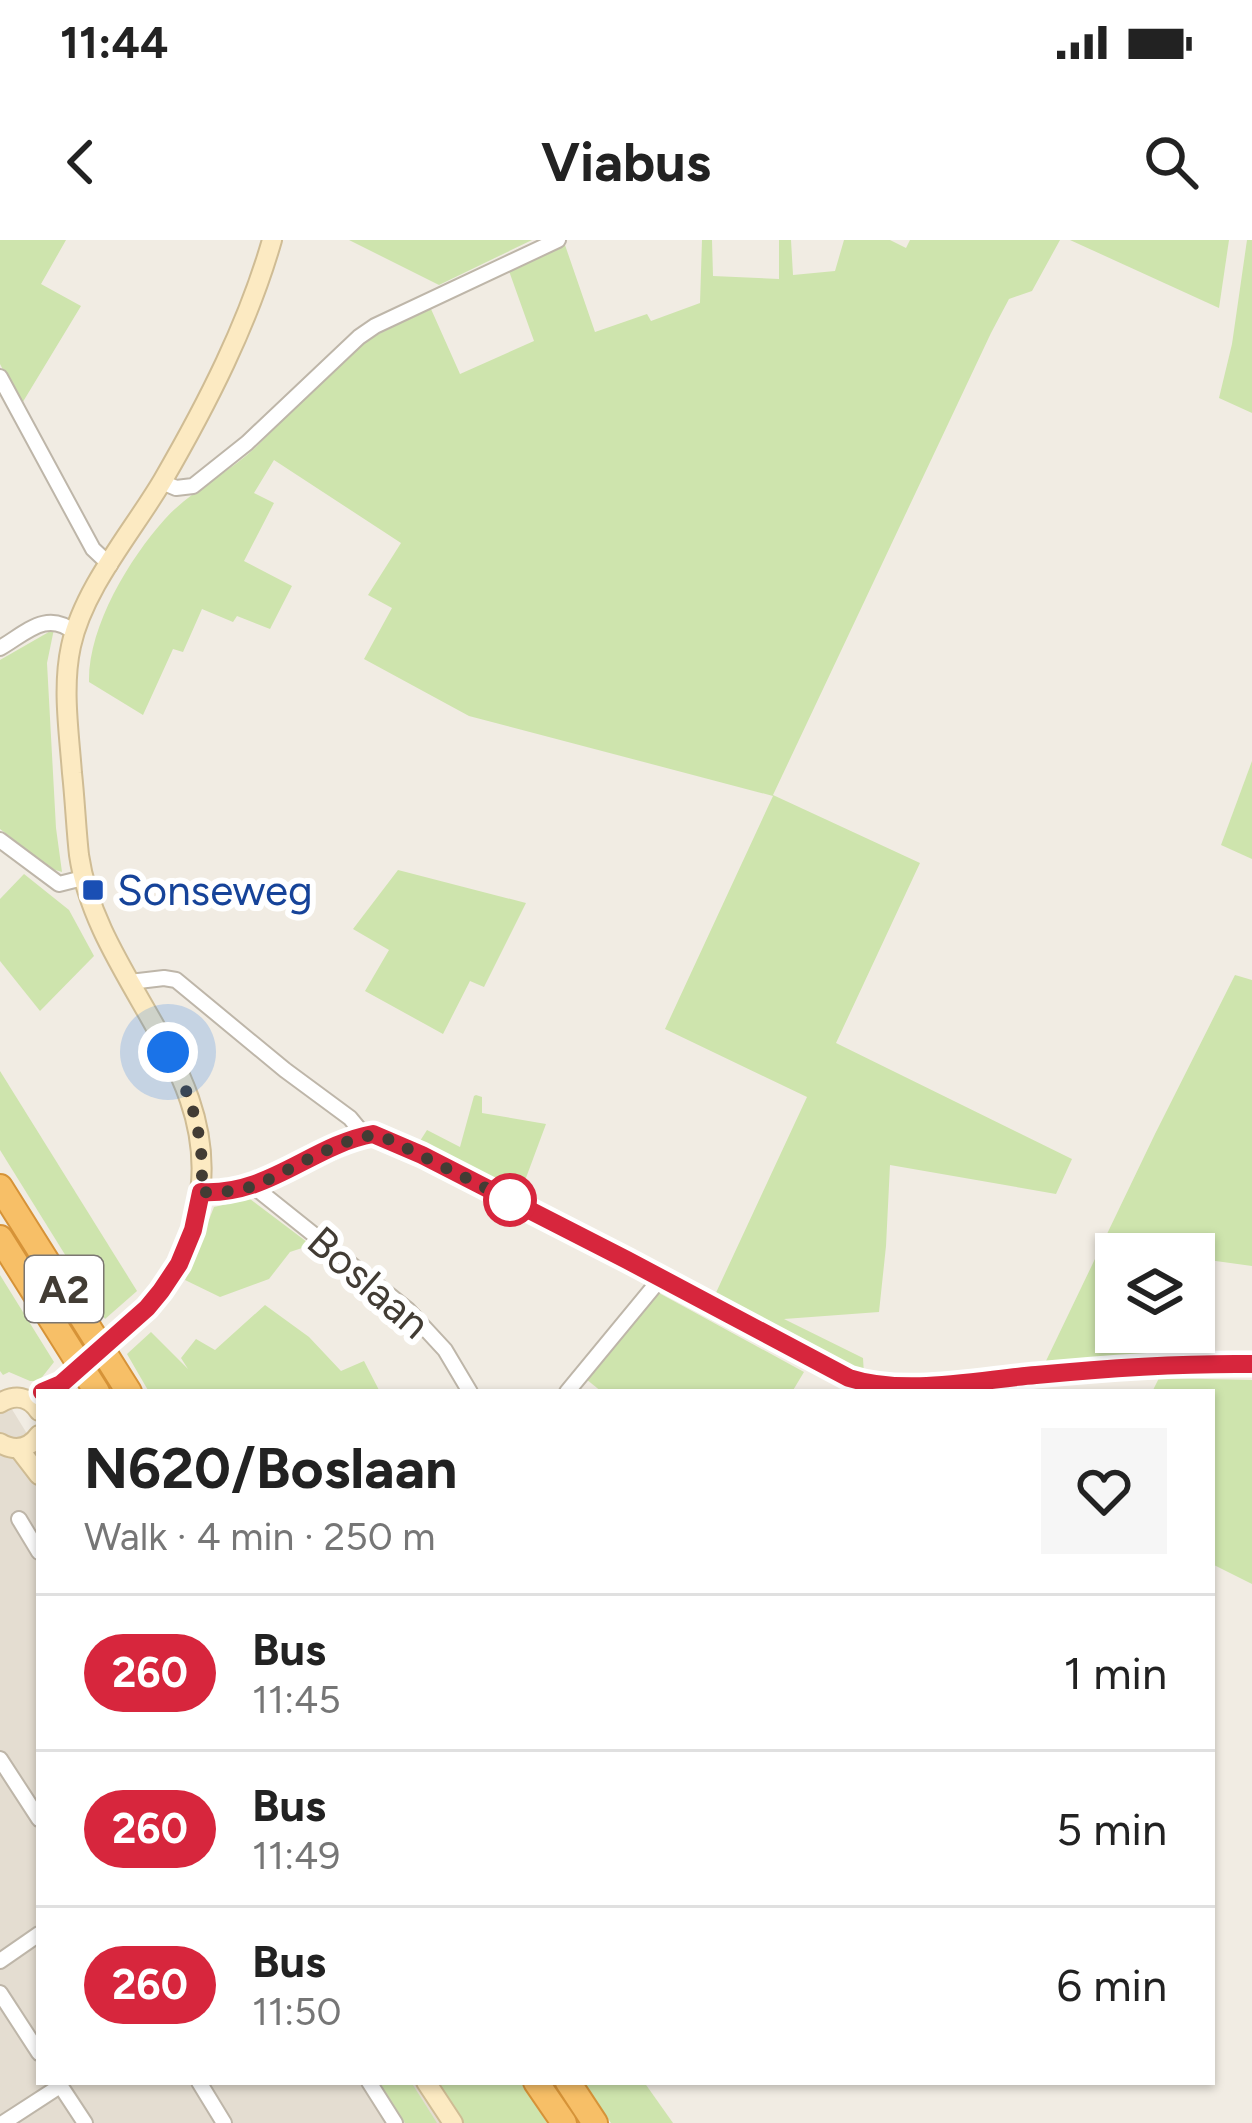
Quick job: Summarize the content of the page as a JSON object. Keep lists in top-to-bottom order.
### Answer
{
  "streets": {
    "highway": ["A2"],
    "street": ["Boslaan"]
  },
  "places": {
    "transit": ["Sonseweg"]
  },
  "lines": ["bus line 260"],
  "page": {
    "status": "11:44",
    "header": "Viabus",
    "heading": ["N620/Boslaan", "Walk · 4 min · 250 m"],
    "list": [
      {
        "mark": "260",
        "name": "Bus",
        "note": "11:45",
        "value": "1 min"
      },
      {
        "mark": "260",
        "name": "Bus",
        "note": "11:49",
        "value": "5 min"
      },
      {
        "mark": "260",
        "name": "Bus",
        "note": "11:50",
        "value": "6 min"
      }
    ]
  }
}
